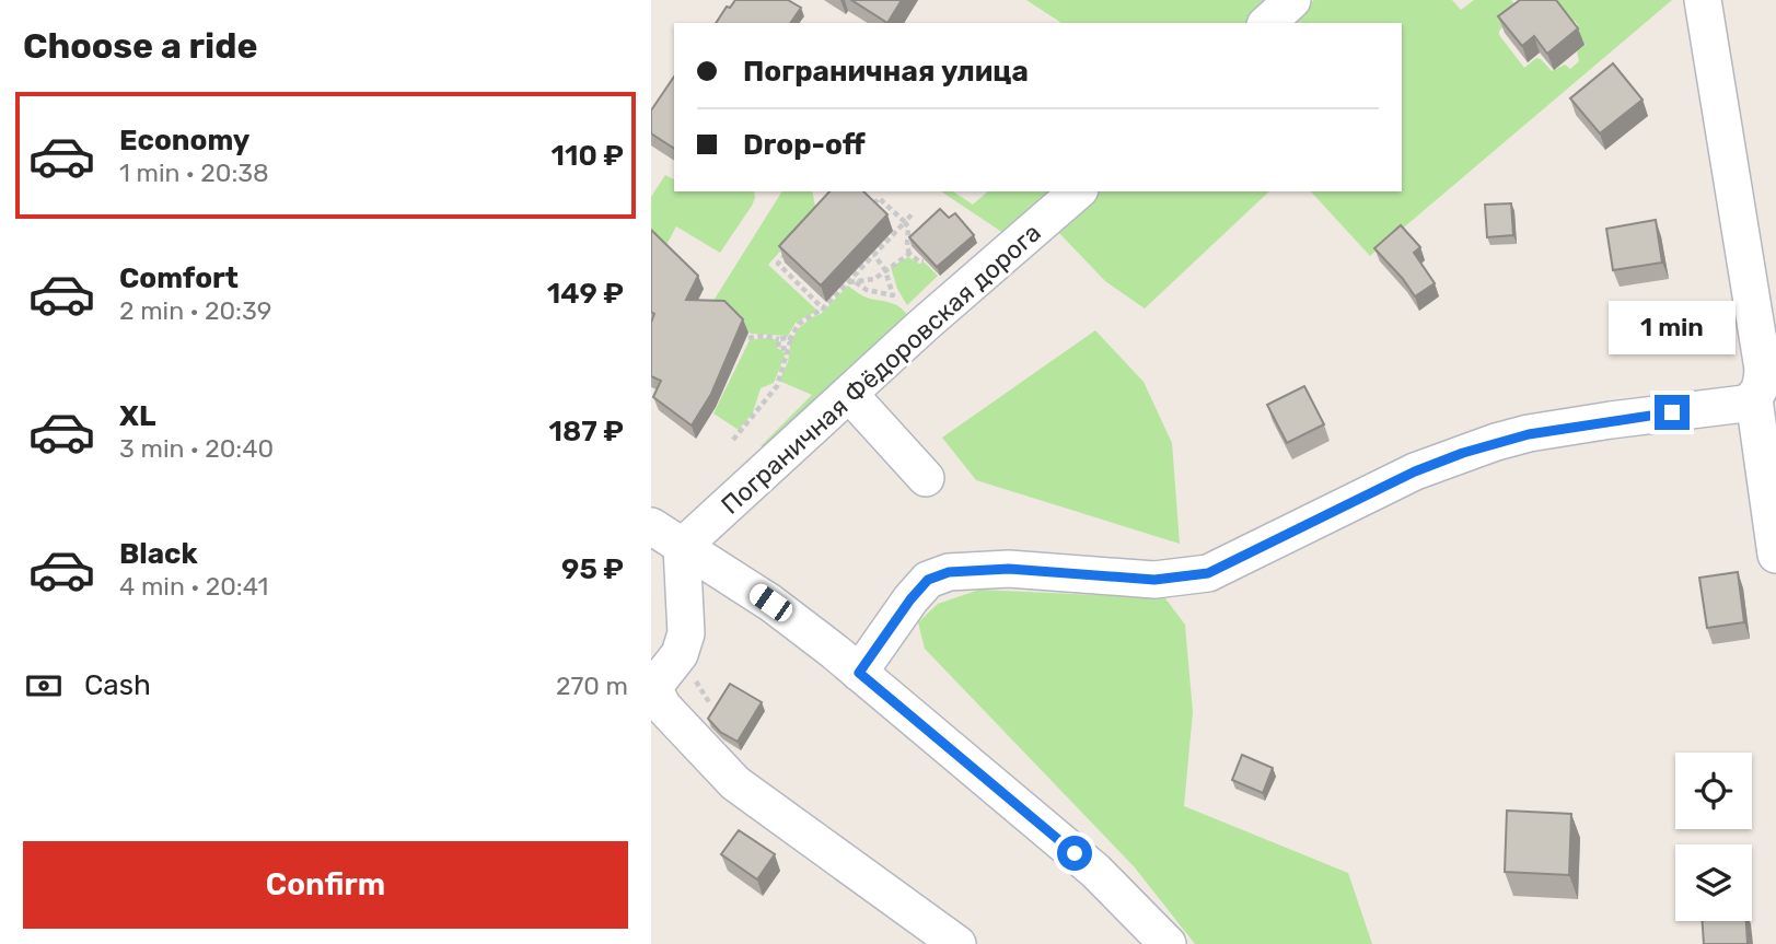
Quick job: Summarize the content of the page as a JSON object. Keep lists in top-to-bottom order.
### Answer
{
  "streets": {
    "street": ["Пограничная Фёдоровская дорога"]
  },
  "page": {
    "heading": "Choose a ride",
    "banner": ["Пограничная улица", "Drop-off"],
    "list": [
      {
        "name": "Economy",
        "note": "1 min · 20:38",
        "value": "110 ₽"
      },
      {
        "name": "Comfort",
        "note": "2 min · 20:39",
        "value": "149 ₽"
      },
      {
        "name": "XL",
        "note": "3 min · 20:40",
        "value": "187 ₽"
      },
      {
        "name": "Black",
        "note": "4 min · 20:41",
        "value": "95 ₽"
      }
    ],
    "bubble": "1 min",
    "pay": ["Cash", "270 m"],
    "buttons": "Confirm"
  }
}
